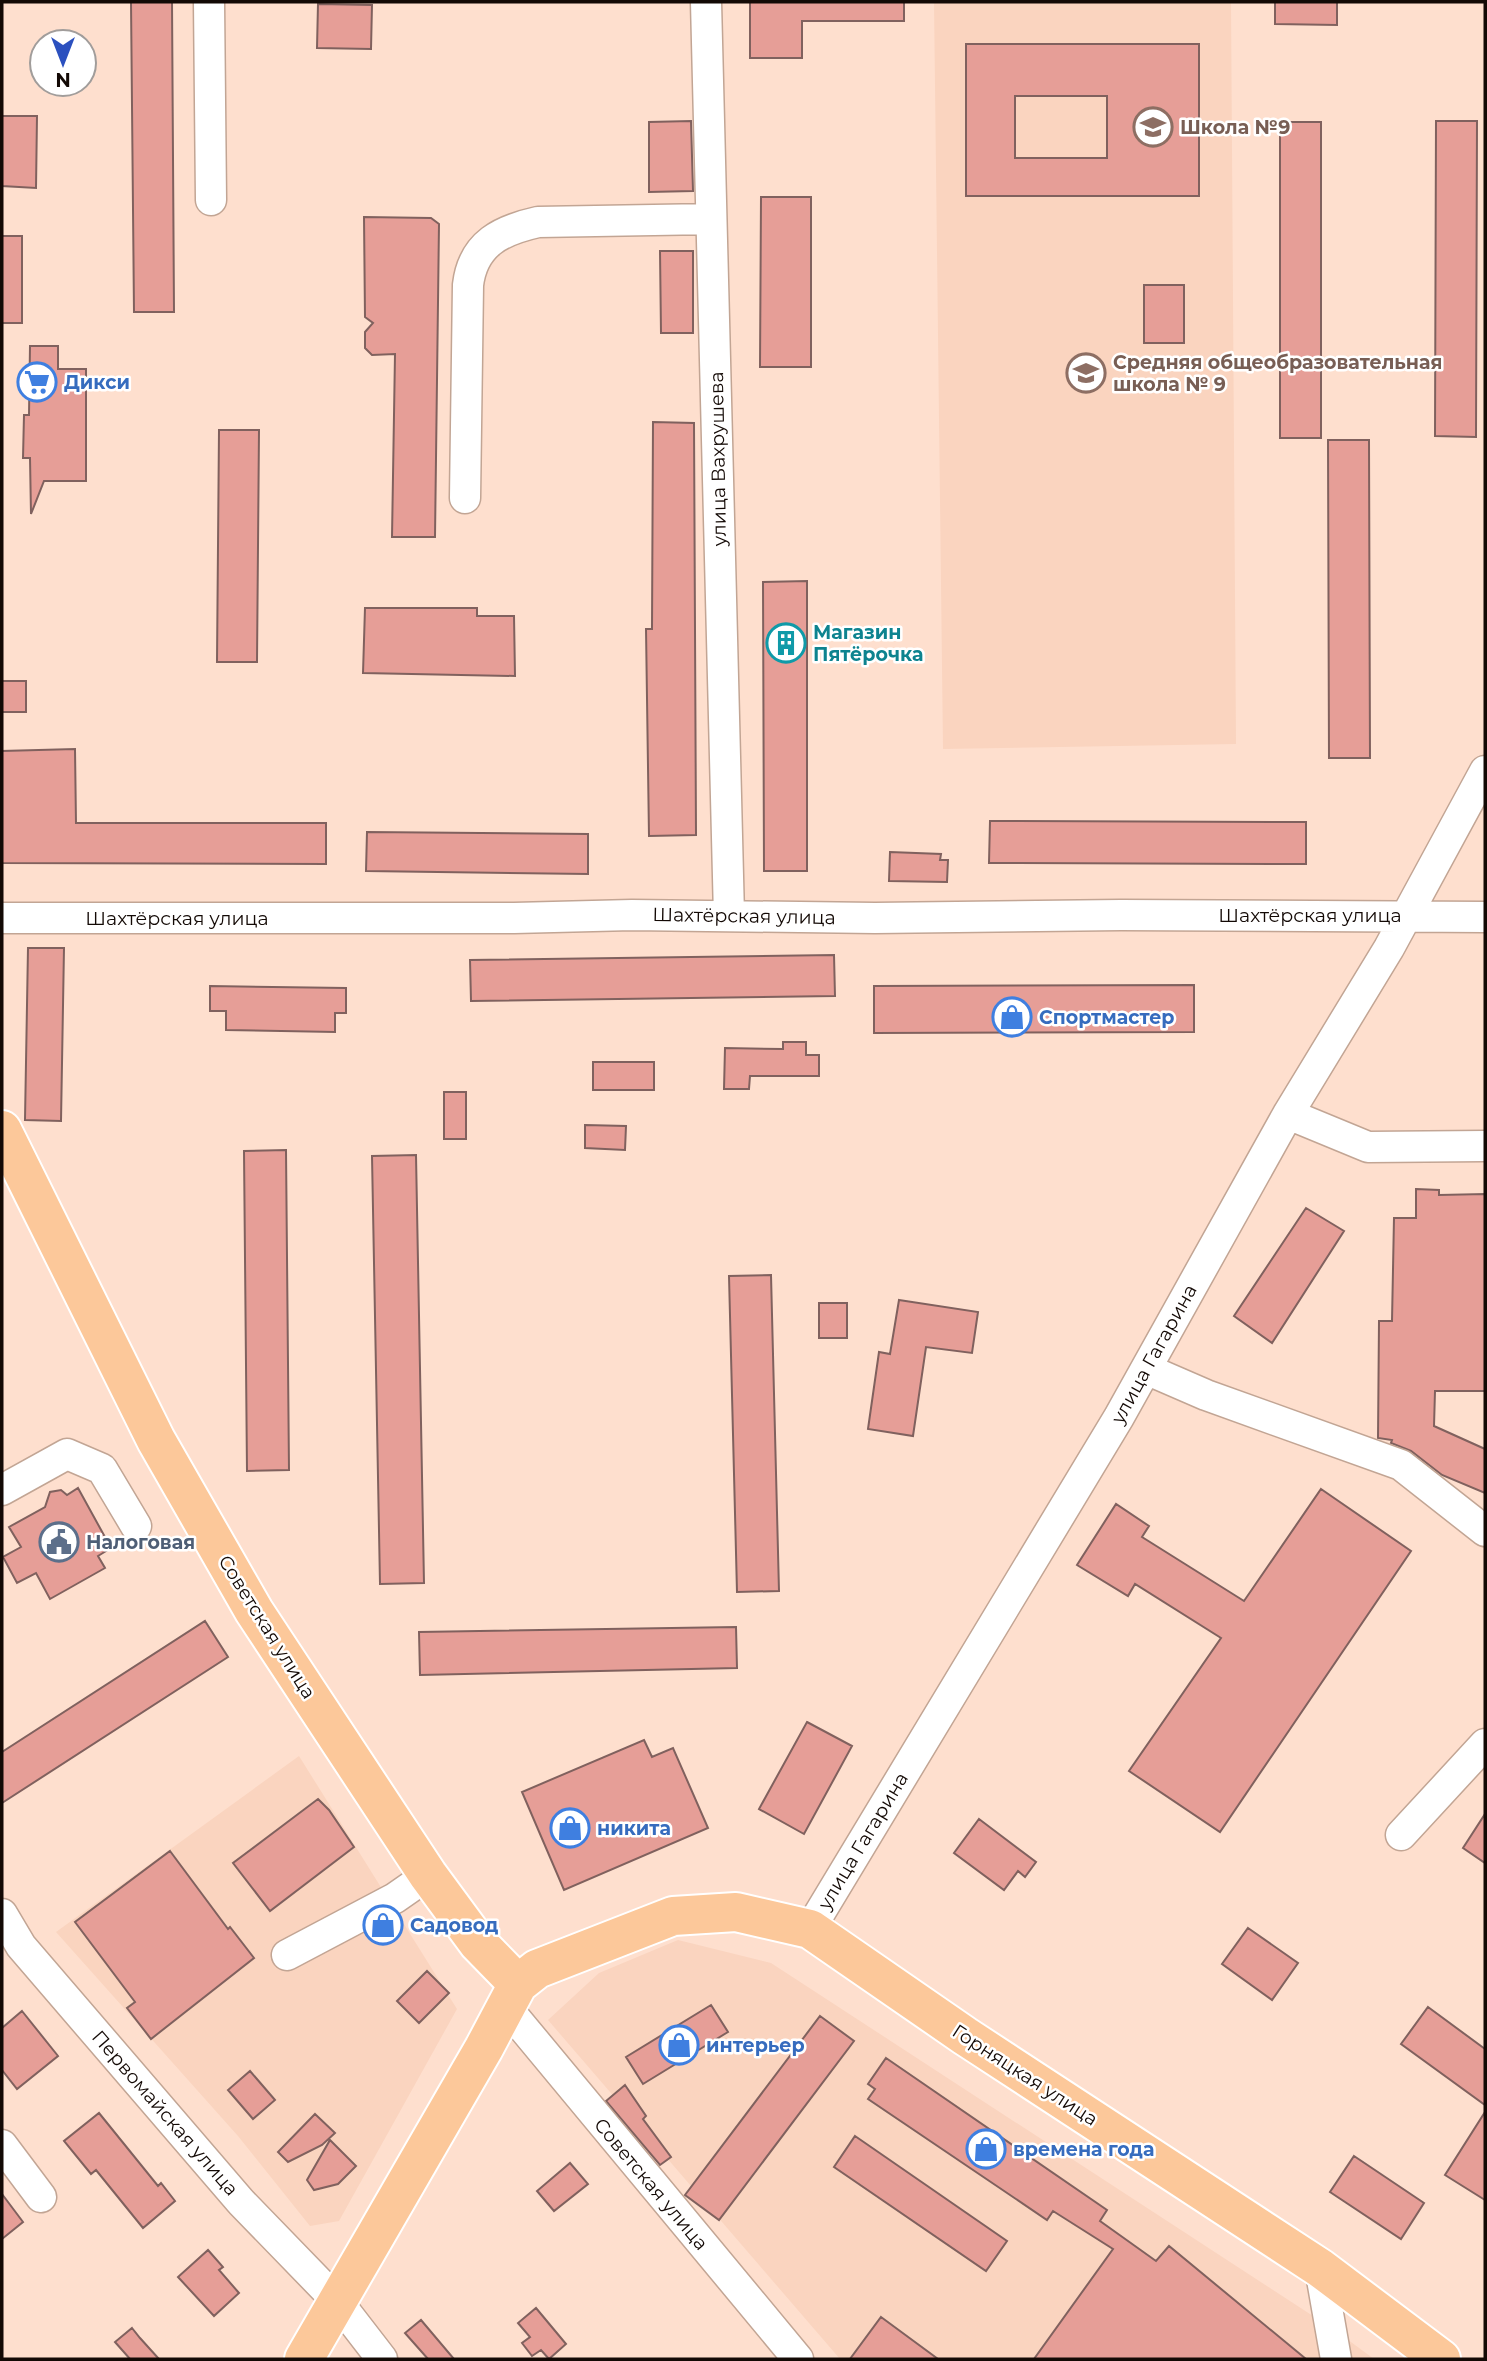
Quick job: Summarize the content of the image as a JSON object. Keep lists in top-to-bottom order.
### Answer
{
  "streets": {
    "main road": ["Советская улица", "Горняцкая улица"],
    "street": [
      "улица Вахрушева",
      "Шахтёрская улица",
      "улица Гагарина",
      "Первомайская улица"
    ]
  },
  "crossings": [
    ["улица Вахрушева", "Шахтёрская улица"],
    ["Шахтёрская улица", "улица Гагарина"],
    ["улица Гагарина", "Горняцкая улица"],
    ["Советская улица", "Горняцкая улица"]
  ],
  "places": {
    "school or university": ["Школа №9", "Средняя общеобразовательная школа № 9"],
    "supermarket": ["Дикси"],
    "building": ["Магазин Пятёрочка"],
    "shop": [
      "Спортмастер",
      "никита",
      "Садовод",
      "интерьер",
      "времена года"
    ],
    "public building": ["Налоговая"]
  },
  "north": "bottom"
}
